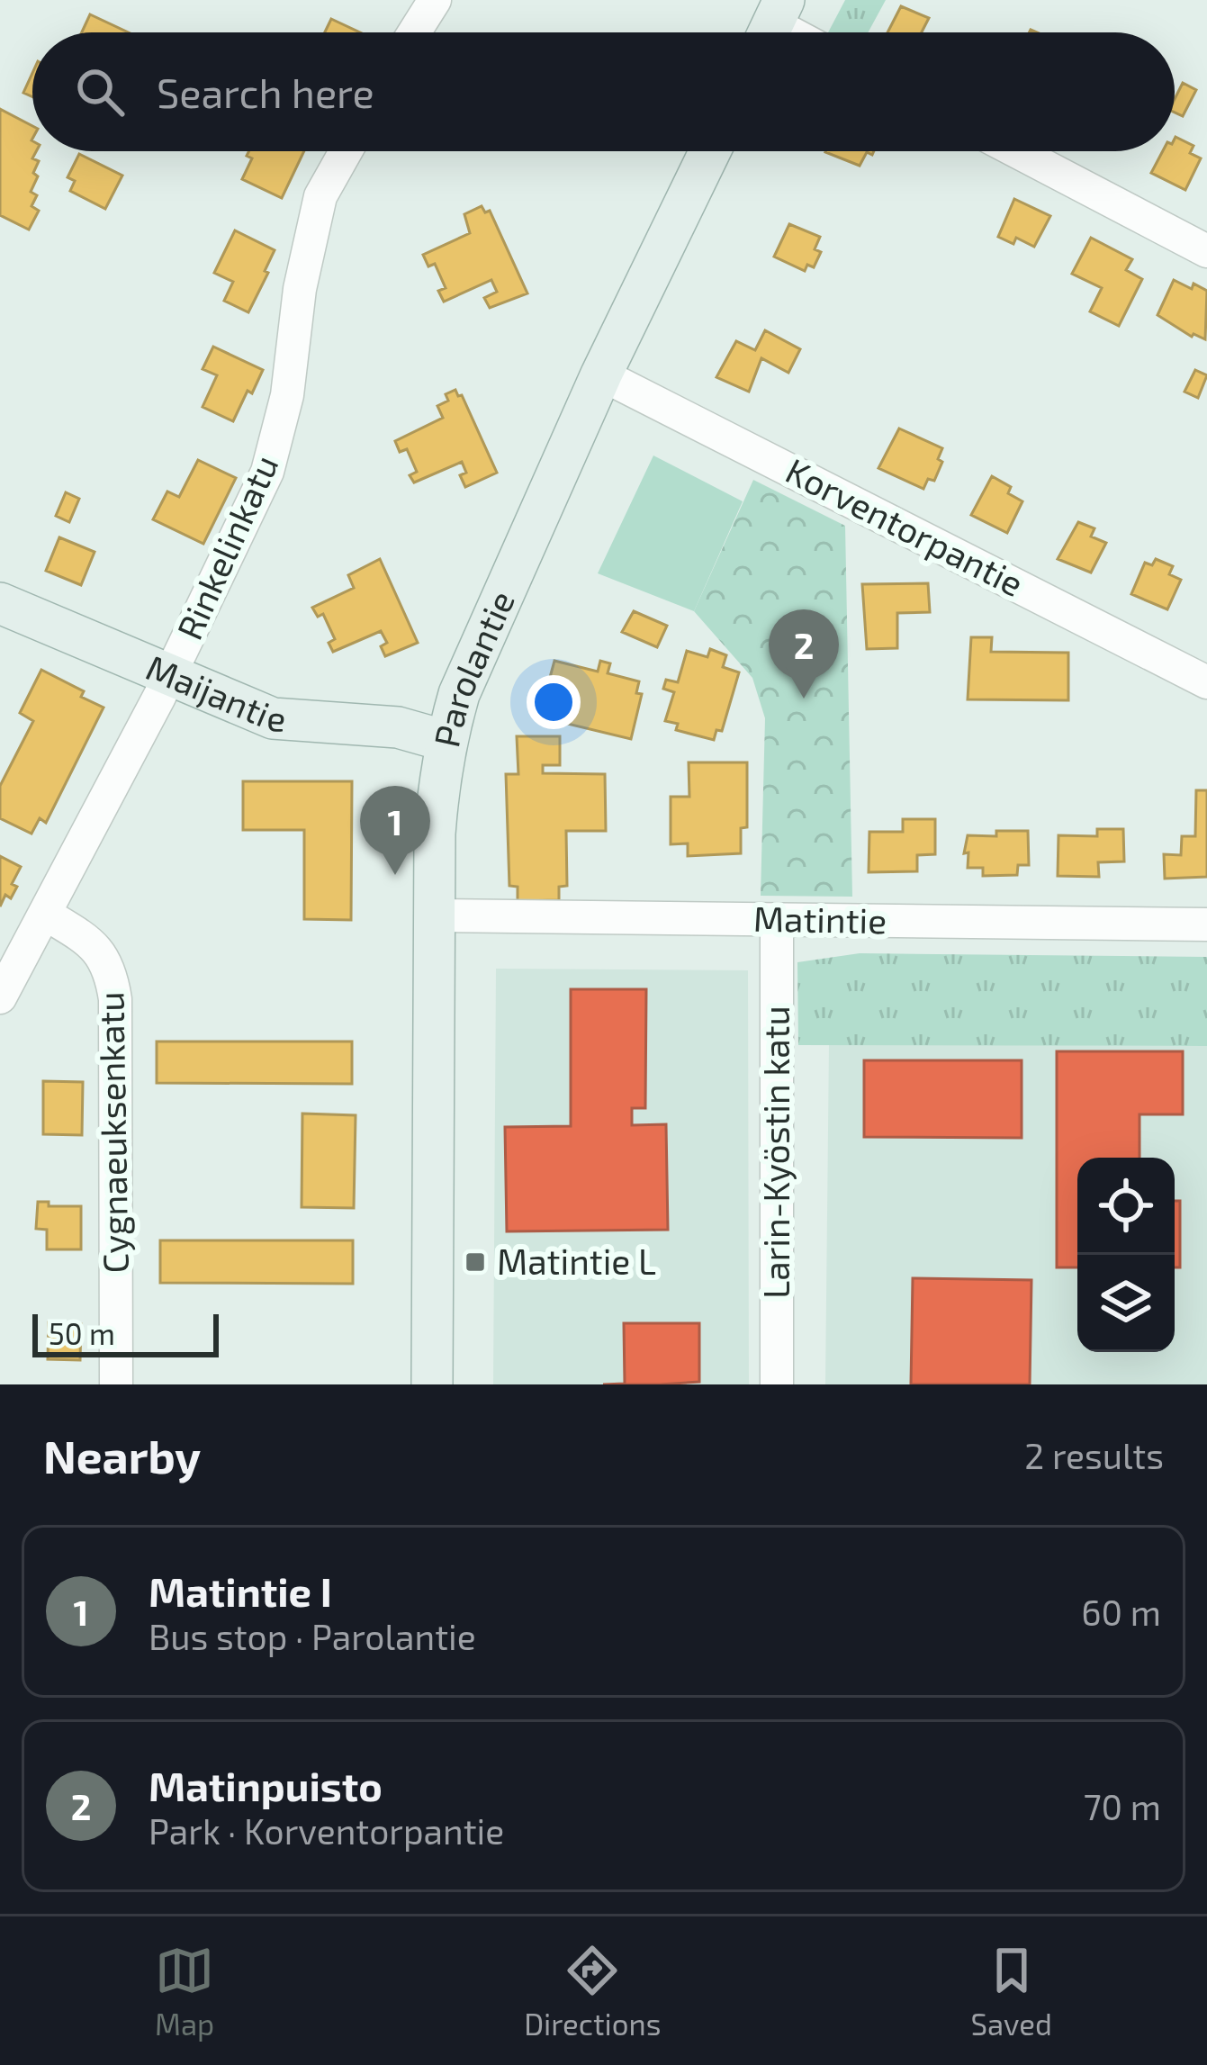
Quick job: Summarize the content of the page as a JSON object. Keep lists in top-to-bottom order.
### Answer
{
  "streets": {
    "main road": ["Parolantie", "Maijantie"],
    "street": [
      "Korventorpantie",
      "Rinkelinkatu",
      "Matintie",
      "Cygnaeuksenkatu",
      "Larin-Kyöstin katu"
    ]
  },
  "crossings": [
    ["Korventorpantie", "Parolantie"],
    ["Rinkelinkatu", "Maijantie"],
    ["Rinkelinkatu", "Cygnaeuksenkatu"],
    ["Parolantie", "Maijantie"],
    ["Parolantie", "Matintie"],
    ["Matintie", "Larin-Kyöstin katu"]
  ],
  "places": {
    "transit": ["Matintie L"]
  },
  "scale_bar": "50 m",
  "page": {
    "search": "Search here",
    "pins": ["2", "1"],
    "scale": "50 m",
    "heading": ["Nearby", "2 results"],
    "list": [
      {
        "mark": "1",
        "name": "Matintie I",
        "note": "Bus stop · Parolantie",
        "value": "60 m"
      },
      {
        "mark": "2",
        "name": "Matinpuisto",
        "note": "Park · Korventorpantie",
        "value": "70 m"
      }
    ],
    "nav": ["Map", "Directions", "Saved"]
  }
}
